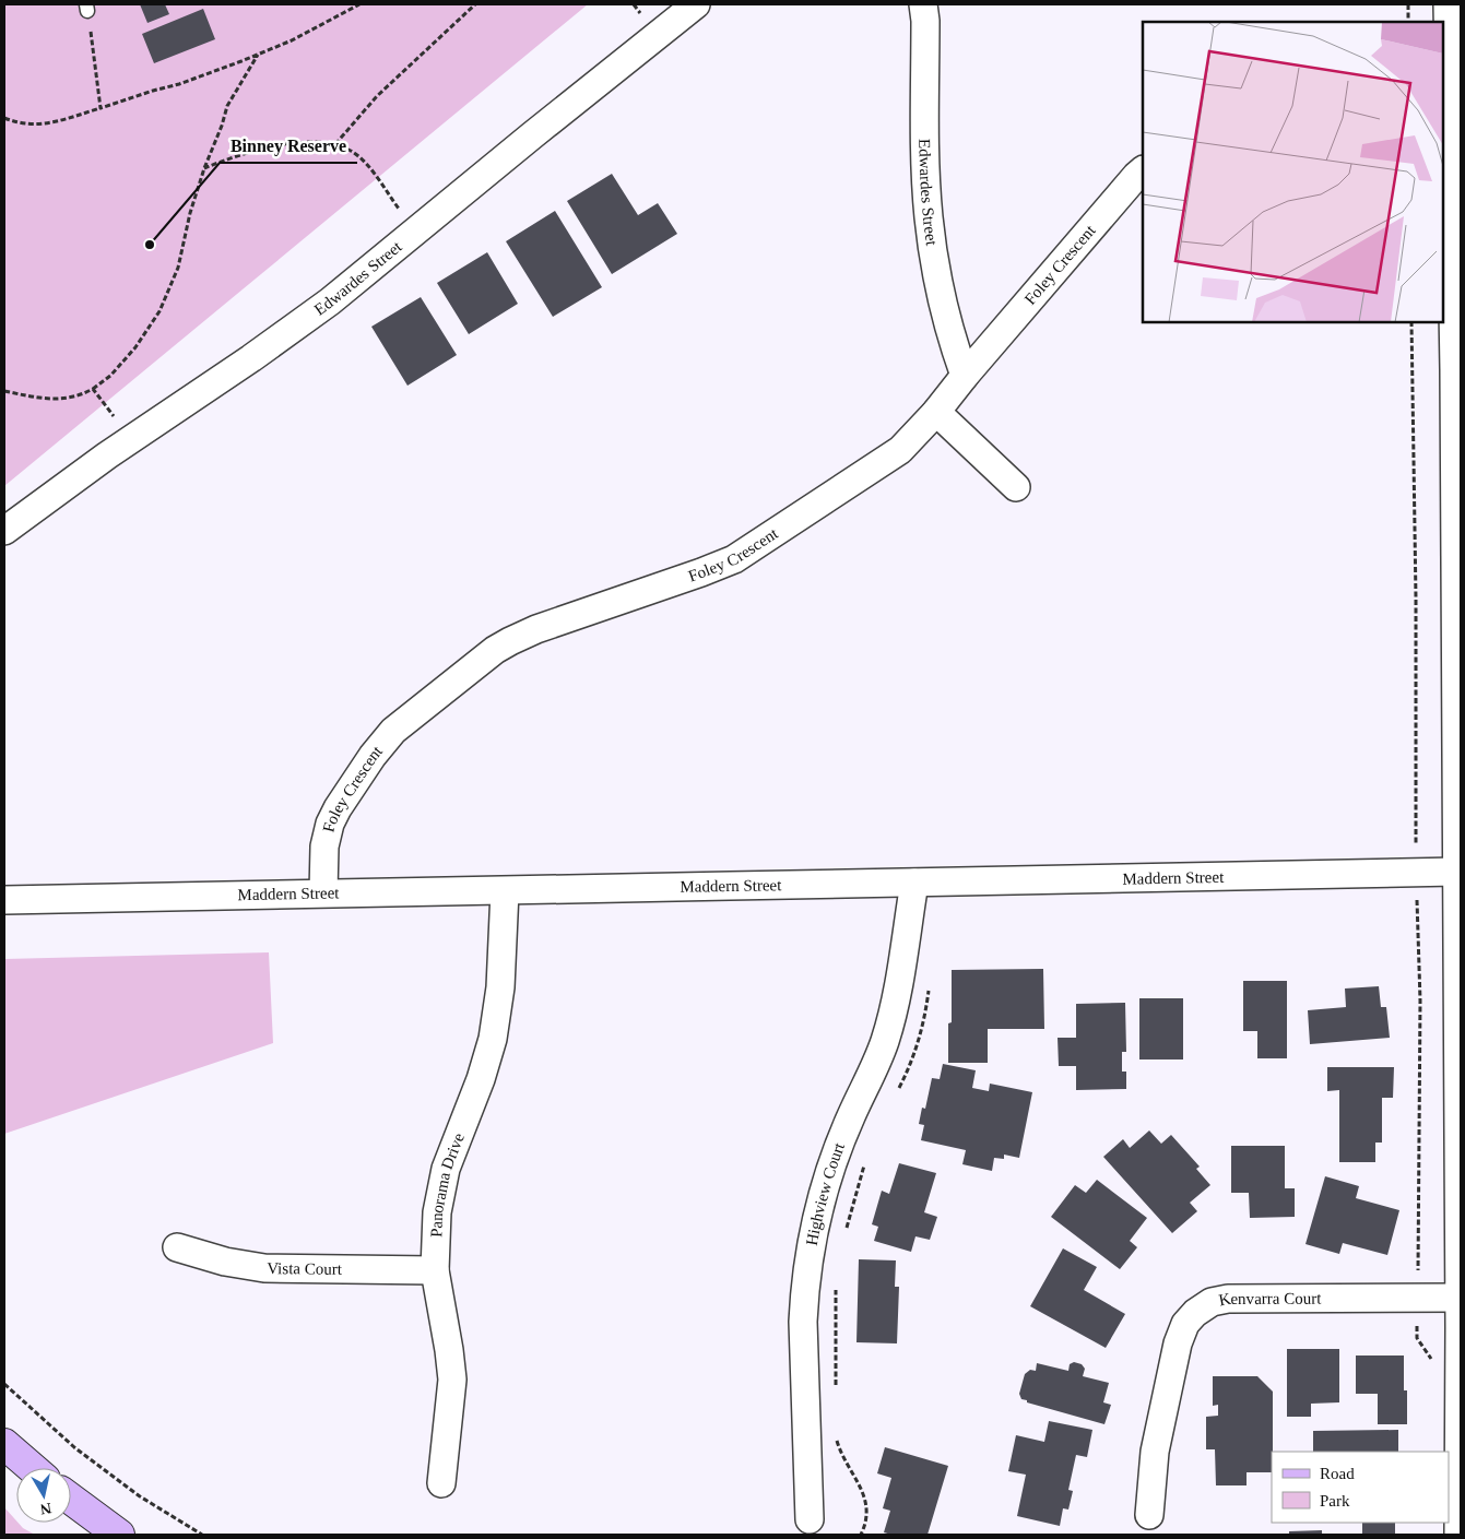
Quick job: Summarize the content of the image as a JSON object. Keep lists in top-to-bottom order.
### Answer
{
  "streets": {
    "street": [
      "Edwardes Street",
      "Foley Crescent",
      "Maddern Street",
      "Panorama Drive",
      "Highview Court",
      "Vista Court",
      "Kenvarra Court"
    ]
  },
  "crossings": [
    ["Edwardes Street", "Foley Crescent"],
    ["Foley Crescent", "Maddern Street"],
    ["Maddern Street", "Panorama Drive"],
    ["Maddern Street", "Highview Court"],
    ["Panorama Drive", "Vista Court"]
  ],
  "places": ["Binney Reserve"],
  "legend": ["Road", "Park"],
  "north": "bottom"
}
